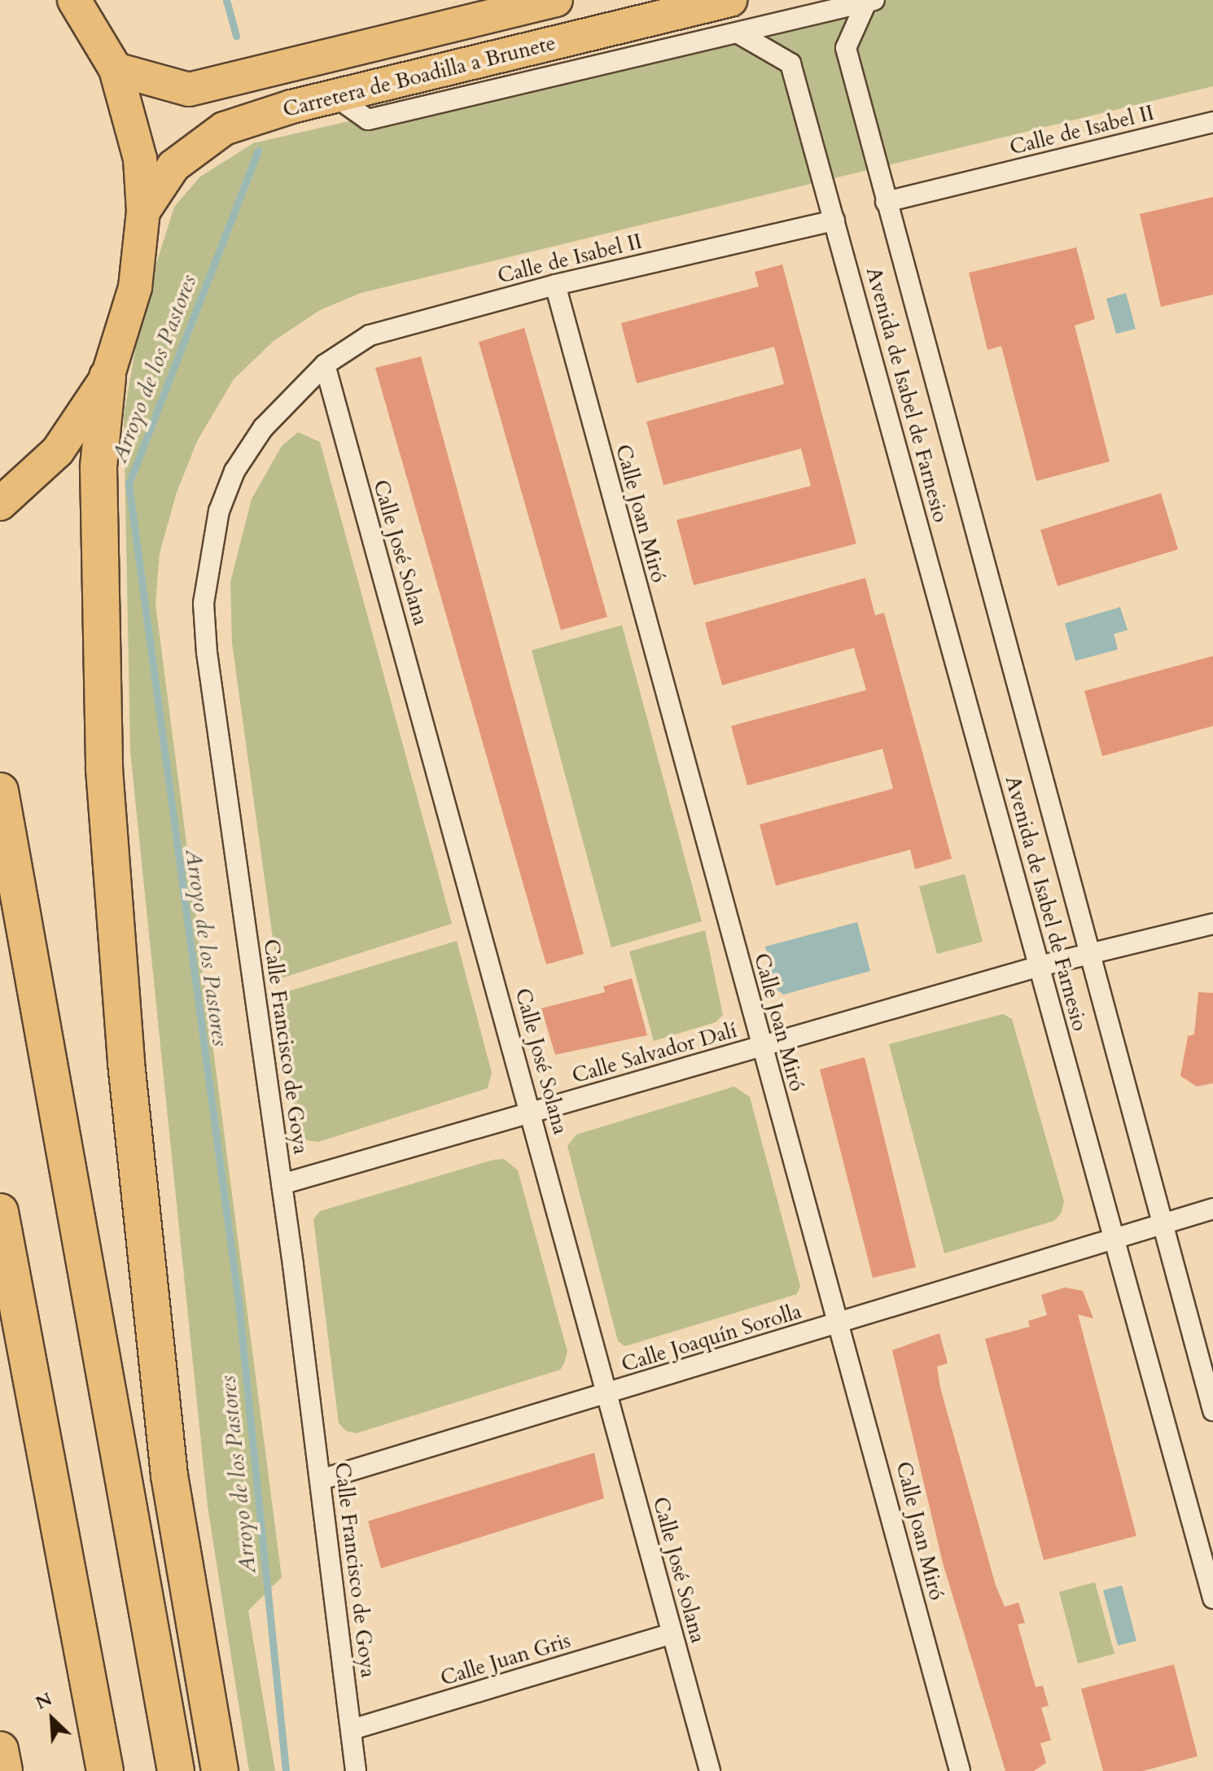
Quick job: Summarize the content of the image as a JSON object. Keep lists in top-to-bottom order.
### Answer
{
  "streets": {
    "main road": ["Carretera de Boadilla a Brunete"],
    "street": [
      "Calle de Isabel II",
      "Avenida de Isabel de Farnesio",
      "Calle Joan Miró",
      "Calle José Solana",
      "Calle Francisco de Goya",
      "Calle Salvador Dalí",
      "Calle Joaquín Sorolla",
      "Calle Juan Gris"
    ]
  },
  "crossings": [
    ["Calle de Isabel II", "Avenida de Isabel de Farnesio"],
    ["Calle de Isabel II", "Calle Joan Miró"],
    ["Calle de Isabel II", "Calle José Solana"],
    ["Calle de Isabel II", "Calle Francisco de Goya"],
    ["Avenida de Isabel de Farnesio", "Calle Salvador Dalí"],
    ["Avenida de Isabel de Farnesio", "Calle Joaquín Sorolla"],
    ["Calle Joan Miró", "Calle Salvador Dalí"],
    ["Calle Joan Miró", "Calle Joaquín Sorolla"],
    ["Calle José Solana", "Calle Francisco de Goya"],
    ["Calle José Solana", "Calle Salvador Dalí"],
    ["Calle José Solana", "Calle Joaquín Sorolla"],
    ["Calle José Solana", "Calle Juan Gris"],
    ["Calle Francisco de Goya", "Calle Salvador Dalí"],
    ["Calle Francisco de Goya", "Calle Joaquín Sorolla"],
    ["Calle Francisco de Goya", "Calle Juan Gris"]
  ],
  "water": ["Arroyo de los Pastores"],
  "north": "top left"
}
